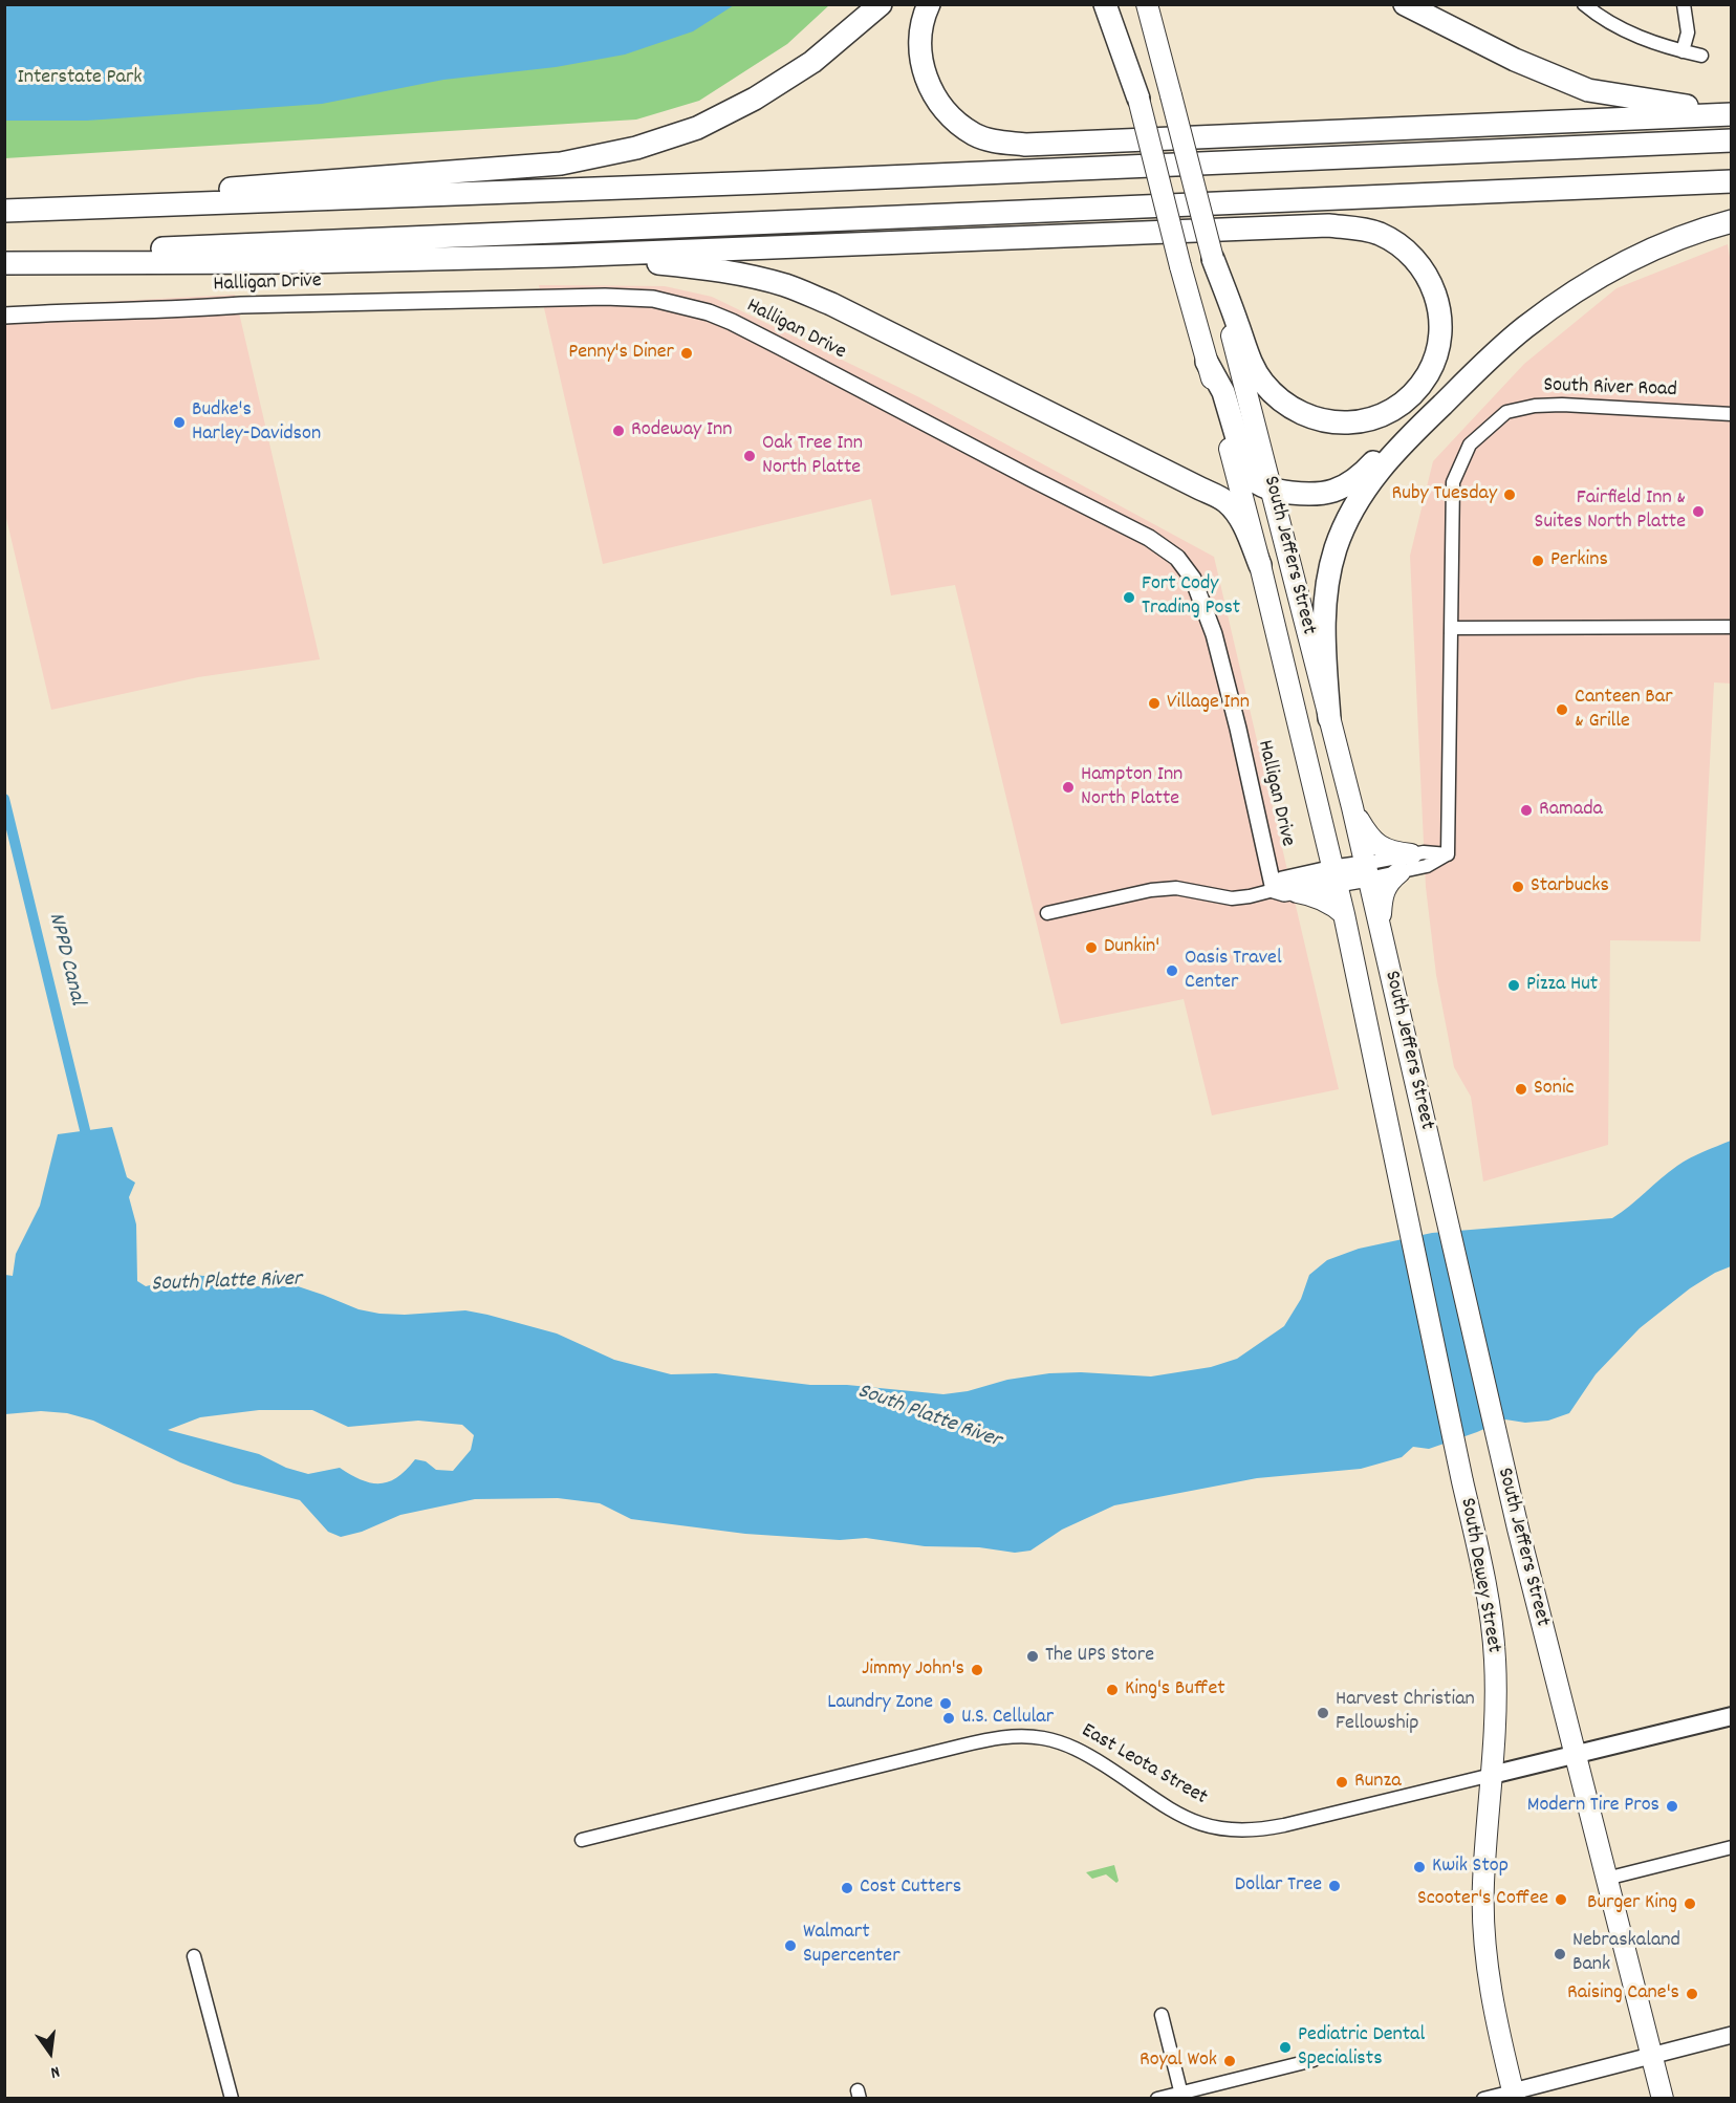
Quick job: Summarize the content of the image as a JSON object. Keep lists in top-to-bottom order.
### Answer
{
  "streets": {
    "highway": ["South Jeffers Street", "South Dewey Street"],
    "main road": ["East Leota Street"],
    "street": ["Halligan Drive", "South River Road"]
  },
  "crossings": [
    ["South Jeffers Street", "South Dewey Street"],
    ["South Jeffers Street", "East Leota Street"],
    ["South Dewey Street", "East Leota Street"]
  ],
  "water": ["NPPD Canal", "South Platte River"],
  "parks": ["Interstate Park"],
  "places": [
    "Penny's Diner",
    "Budke's Harley-Davidson",
    "Rodeway Inn",
    "Oak Tree Inn North Platte",
    "Ruby Tuesday",
    "Fairfield Inn & Suites North Platte",
    "Perkins",
    "Fort Cody Trading Post",
    "Village Inn",
    "Canteen Bar & Grille",
    "Hampton Inn North Platte",
    "Ramada",
    "Starbucks",
    "Dunkin'",
    "Oasis Travel Center",
    "Pizza Hut",
    "Sonic",
    "The UPS Store",
    "Jimmy John's",
    "King's Buffet",
    "Laundry Zone",
    "Harvest Christian Fellowship",
    "U.S. Cellular",
    "Runza",
    "Modern Tire Pros",
    "Kwik Stop",
    "Dollar Tree",
    "Cost Cutters",
    "Scooter's Coffee",
    "Burger King",
    "Walmart Supercenter",
    "Nebraskaland Bank",
    "Raising Cane's",
    "Pediatric Dental Specialists",
    "Royal Wok"
  ],
  "north": "bottom"
}
